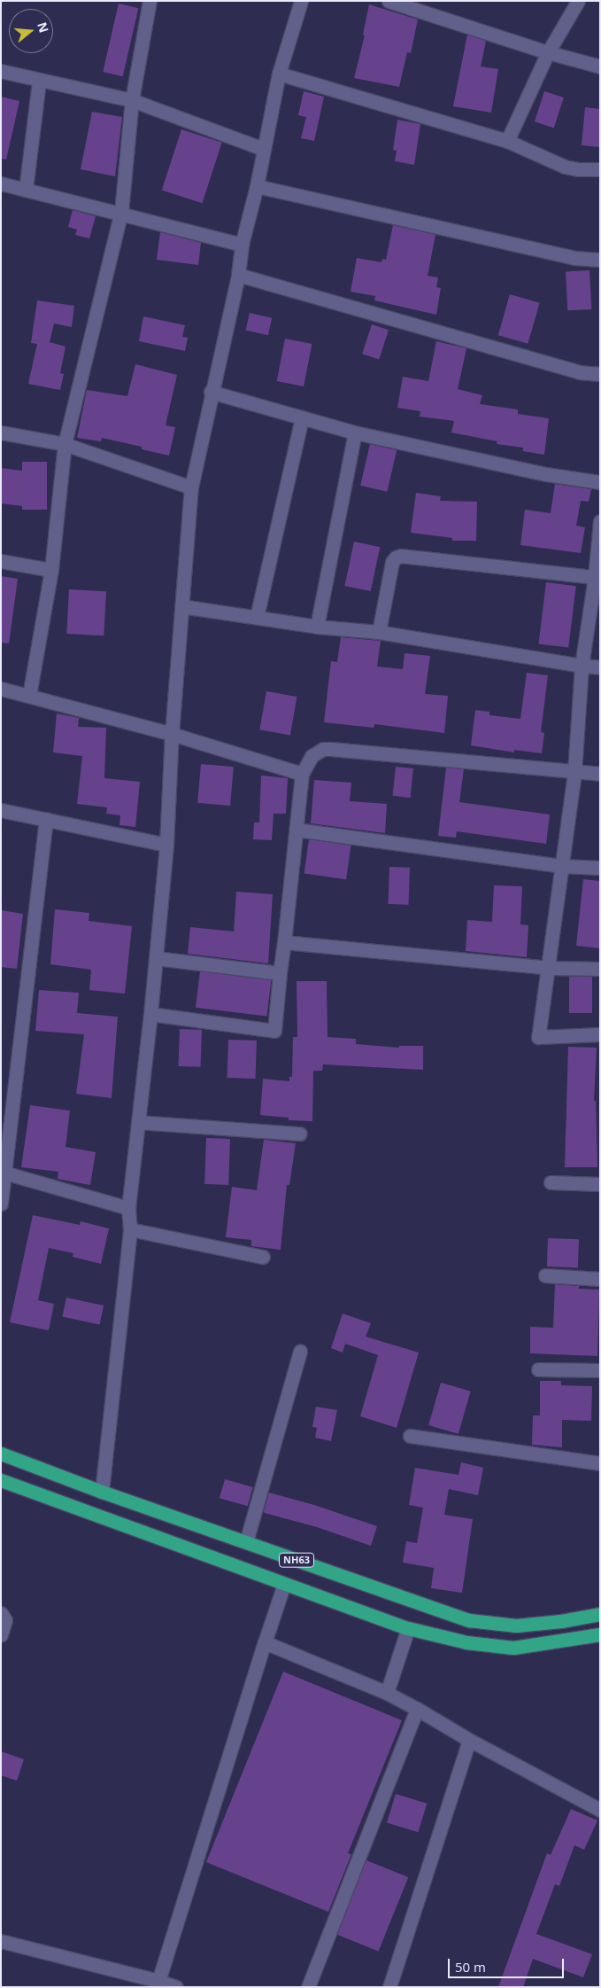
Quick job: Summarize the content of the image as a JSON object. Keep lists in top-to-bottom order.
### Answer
{
  "streets": {
    "highway": ["NH63"]
  },
  "scale_bar": "50 m",
  "north": "right"
}
